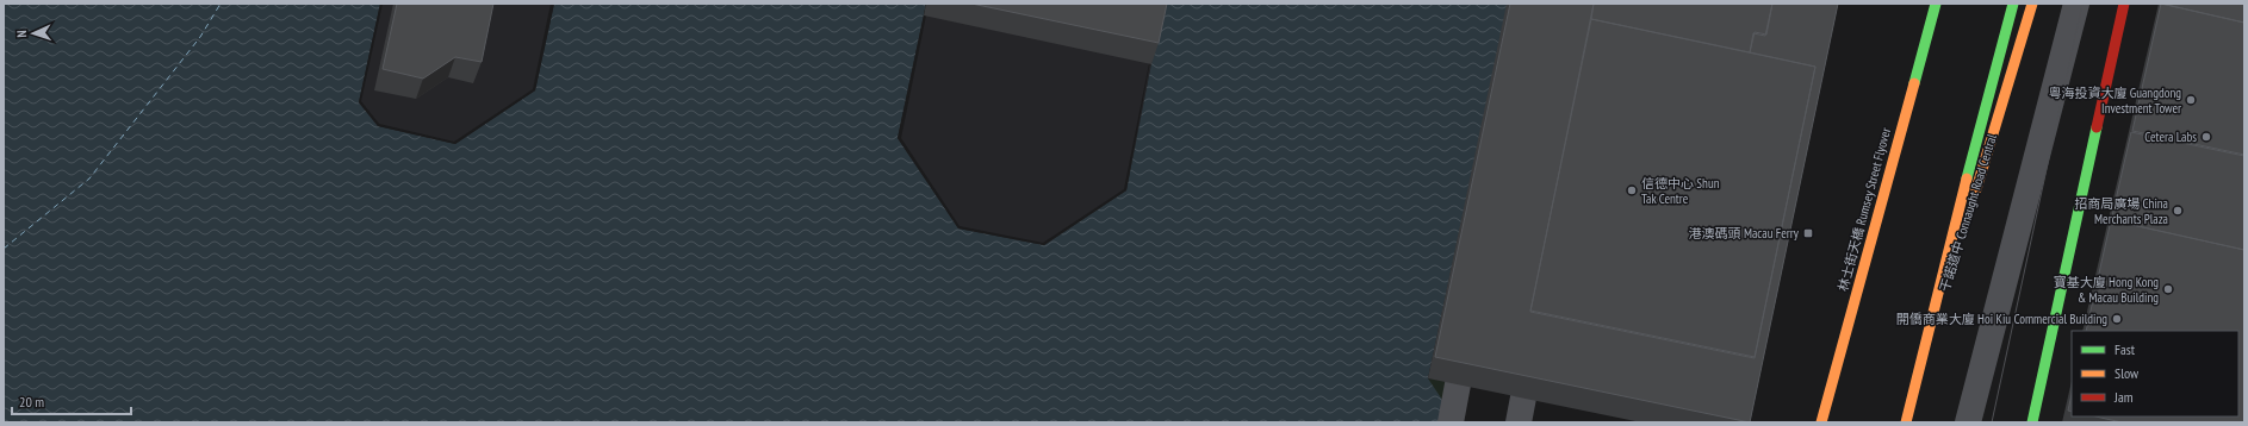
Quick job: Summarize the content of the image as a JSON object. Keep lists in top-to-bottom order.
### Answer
{
  "streets": {
    "main road": ["林士街天橋 Rumsey Street Flyover", "干諾道中 Connaught Road Central"]
  },
  "places": {
    "other": [
      "粵海投資大廈 Guangdong Investment Tower",
      "Cetera Labs",
      "信德中心 Shun Tak Centre",
      "招商局廣場 China Merchants Plaza",
      "寶基大廈 Hong Kong & Macau Building",
      "開僑商業大廈 Hoi Kiu Commercial Building"
    ],
    "transit": ["港澳碼頭 Macau Ferry"]
  },
  "legend": ["Fast", "Slow", "Jam"],
  "scale_bar": "20 m",
  "north": "left"
}
